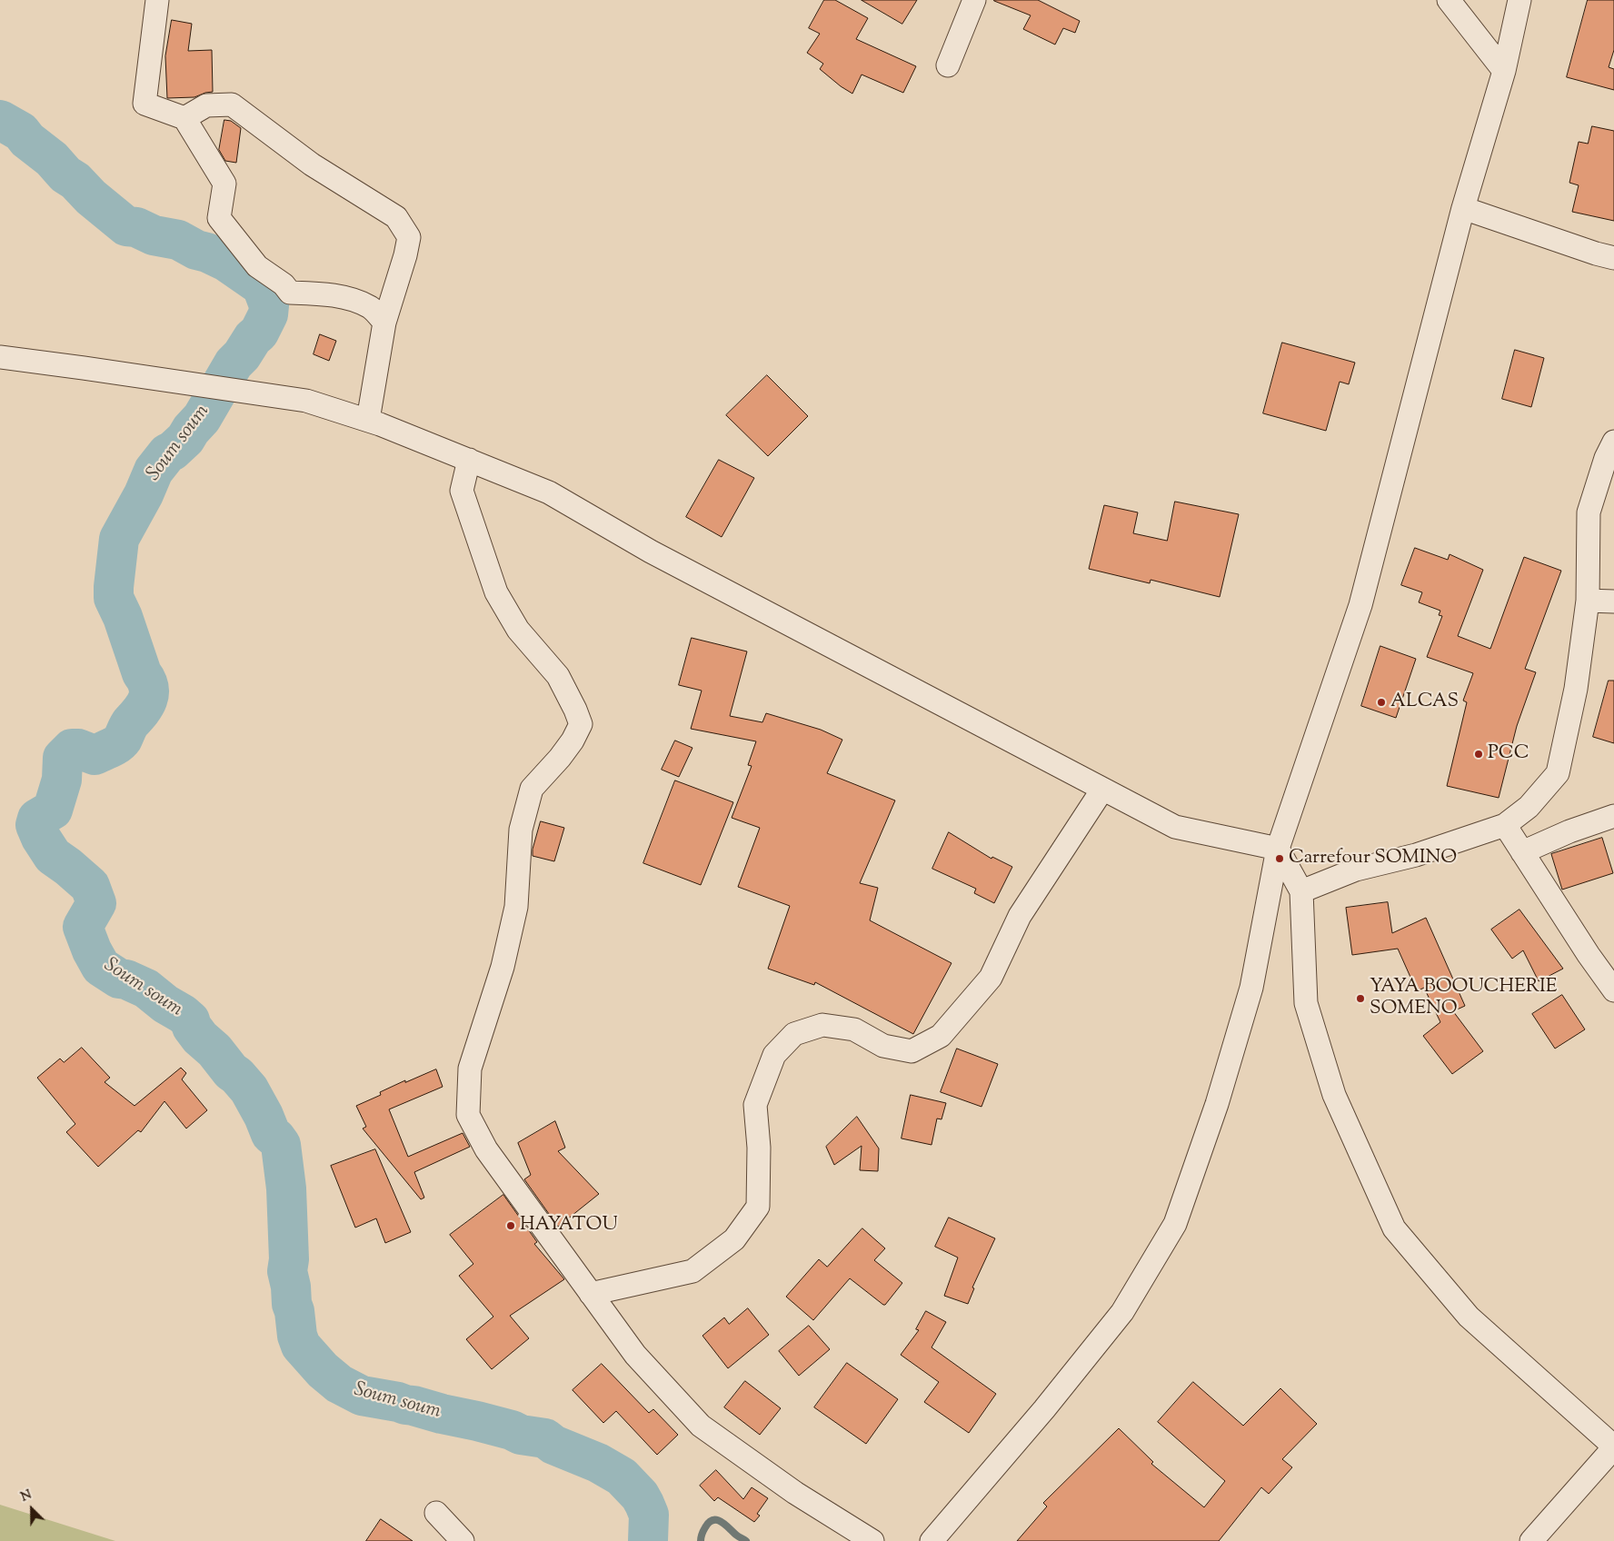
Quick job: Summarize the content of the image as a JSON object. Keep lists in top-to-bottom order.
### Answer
{
  "water": ["Soum soum"],
  "places": [
    "ALCAS",
    "PCC",
    "Carrefour SOMINO",
    "YAYA BOOUCHERIE SOMENO",
    "HAYATOU"
  ],
  "north": "top left"
}
